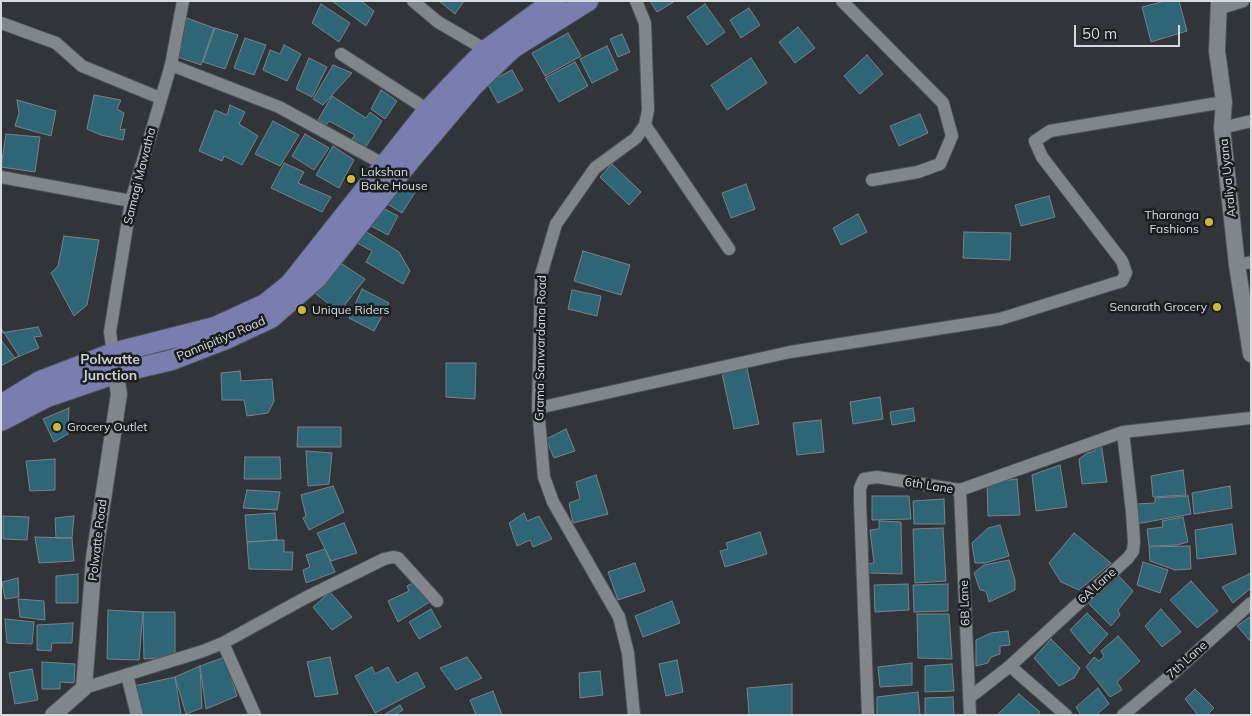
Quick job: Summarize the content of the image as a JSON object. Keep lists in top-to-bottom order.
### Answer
{
  "streets": {
    "main road": ["Pannipitiya Road"],
    "street": [
      "Samagi Mawatha",
      "Araliya Uyana",
      "Grama Sanwardana Road",
      "6th Lane",
      "Polwatte Road",
      "6A Lane",
      "6B Lane",
      "7th Lane"
    ]
  },
  "crossings": [
    ["Samagi Mawatha", "Pannipitiya Road"],
    ["Samagi Mawatha", "Polwatte Road"],
    ["Pannipitiya Road", "Polwatte Road"],
    ["6th Lane", "6A Lane"],
    ["6th Lane", "6B Lane"],
    ["6A Lane", "6B Lane"]
  ],
  "districts": ["Polwatte Junction"],
  "places": [
    "Lakshan Bake House",
    "Tharanga Fashions",
    "Senarath Grocery",
    "Unique Riders",
    "Grocery Outlet"
  ],
  "scale_bar": "50 m"
}
